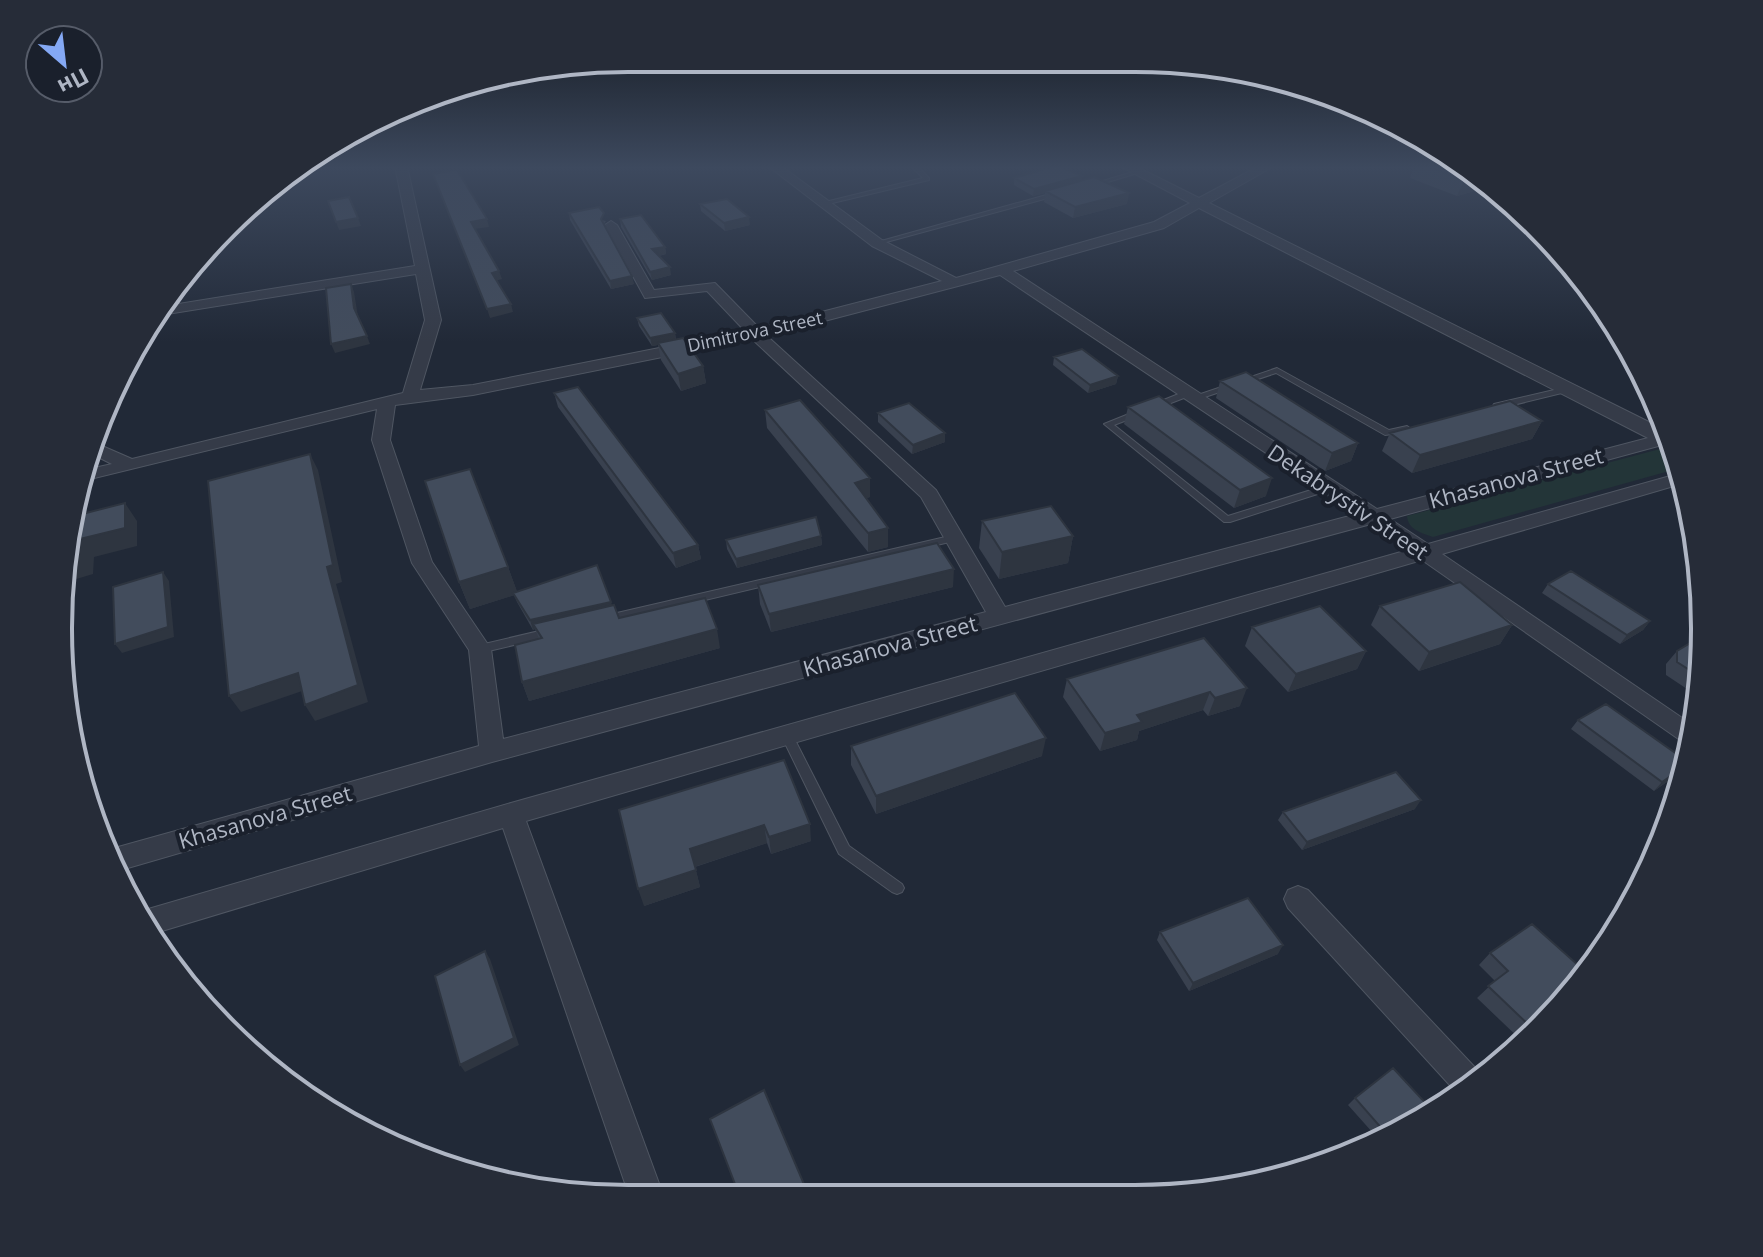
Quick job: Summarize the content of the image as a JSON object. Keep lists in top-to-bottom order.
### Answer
{
  "streets": {
    "street": ["Dimitrova Street", "Khasanova Street", "Dekabrystiv Street"]
  },
  "crossings": [
    ["Dimitrova Street", "Dekabrystiv Street"],
    ["Khasanova Street", "Dekabrystiv Street"]
  ],
  "north": "bottom right"
}
